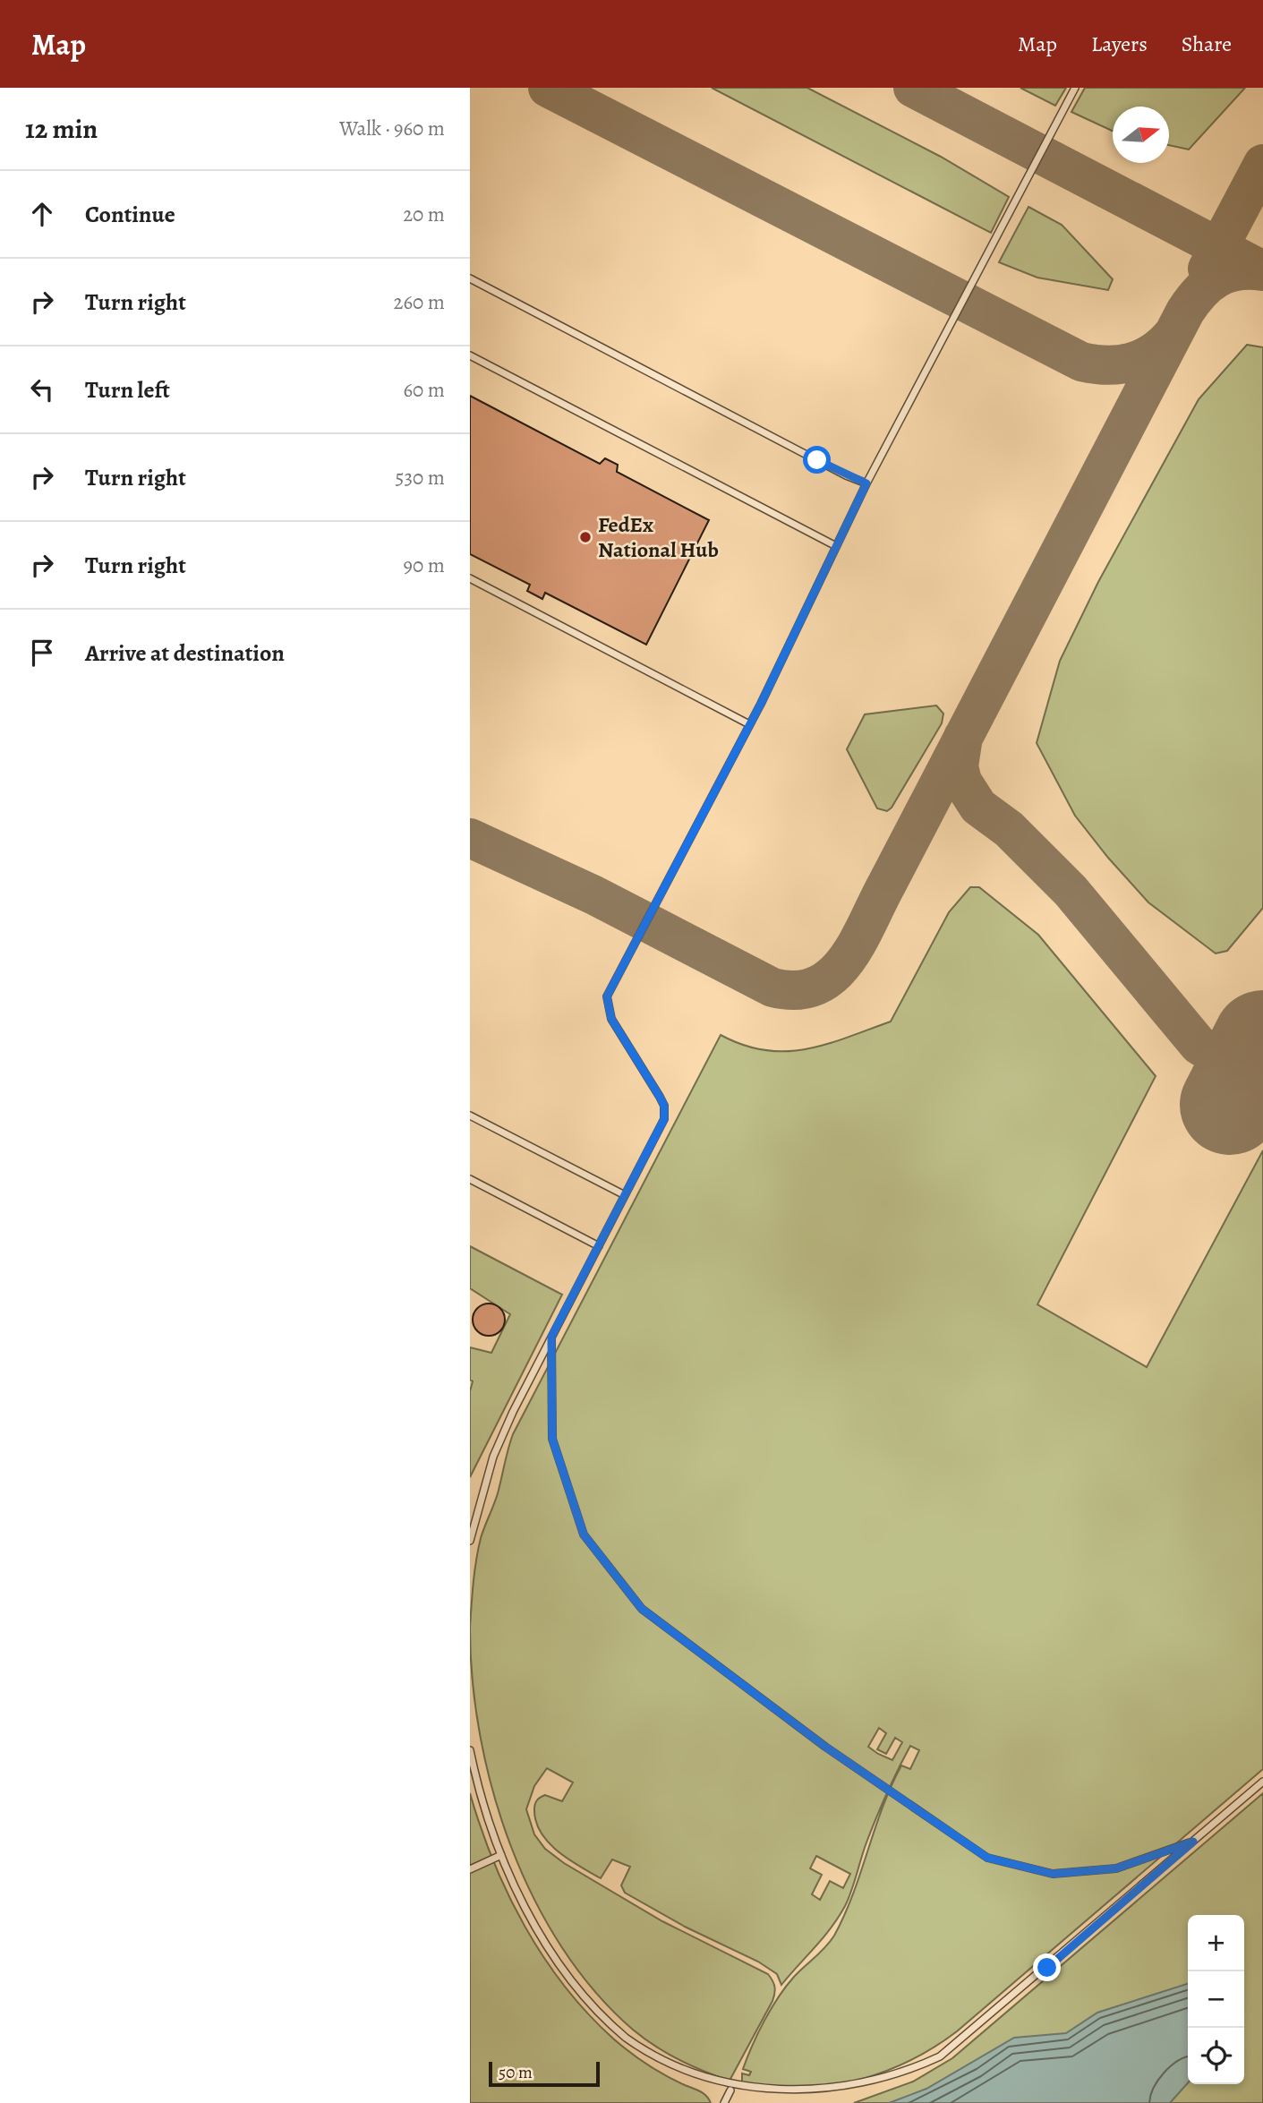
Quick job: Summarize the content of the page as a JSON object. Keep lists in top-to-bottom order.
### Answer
{
  "places": ["FedEx National Hub"],
  "scale_bar": "50 m",
  "north": "right",
  "page": {
    "header": "Map",
    "nav": ["Map", "Layers", "Share"],
    "heading": ["12 min", "Walk · 960 m"],
    "list": [
      ["Continue", "20 m"],
      ["Turn right", "260 m"],
      ["Turn left", "60 m"],
      ["Turn right", "530 m"],
      ["Turn right", "90 m"],
      "Arrive at destination"
    ],
    "map_buttons": ["+", "−"],
    "scale": "50 m"
  }
}
